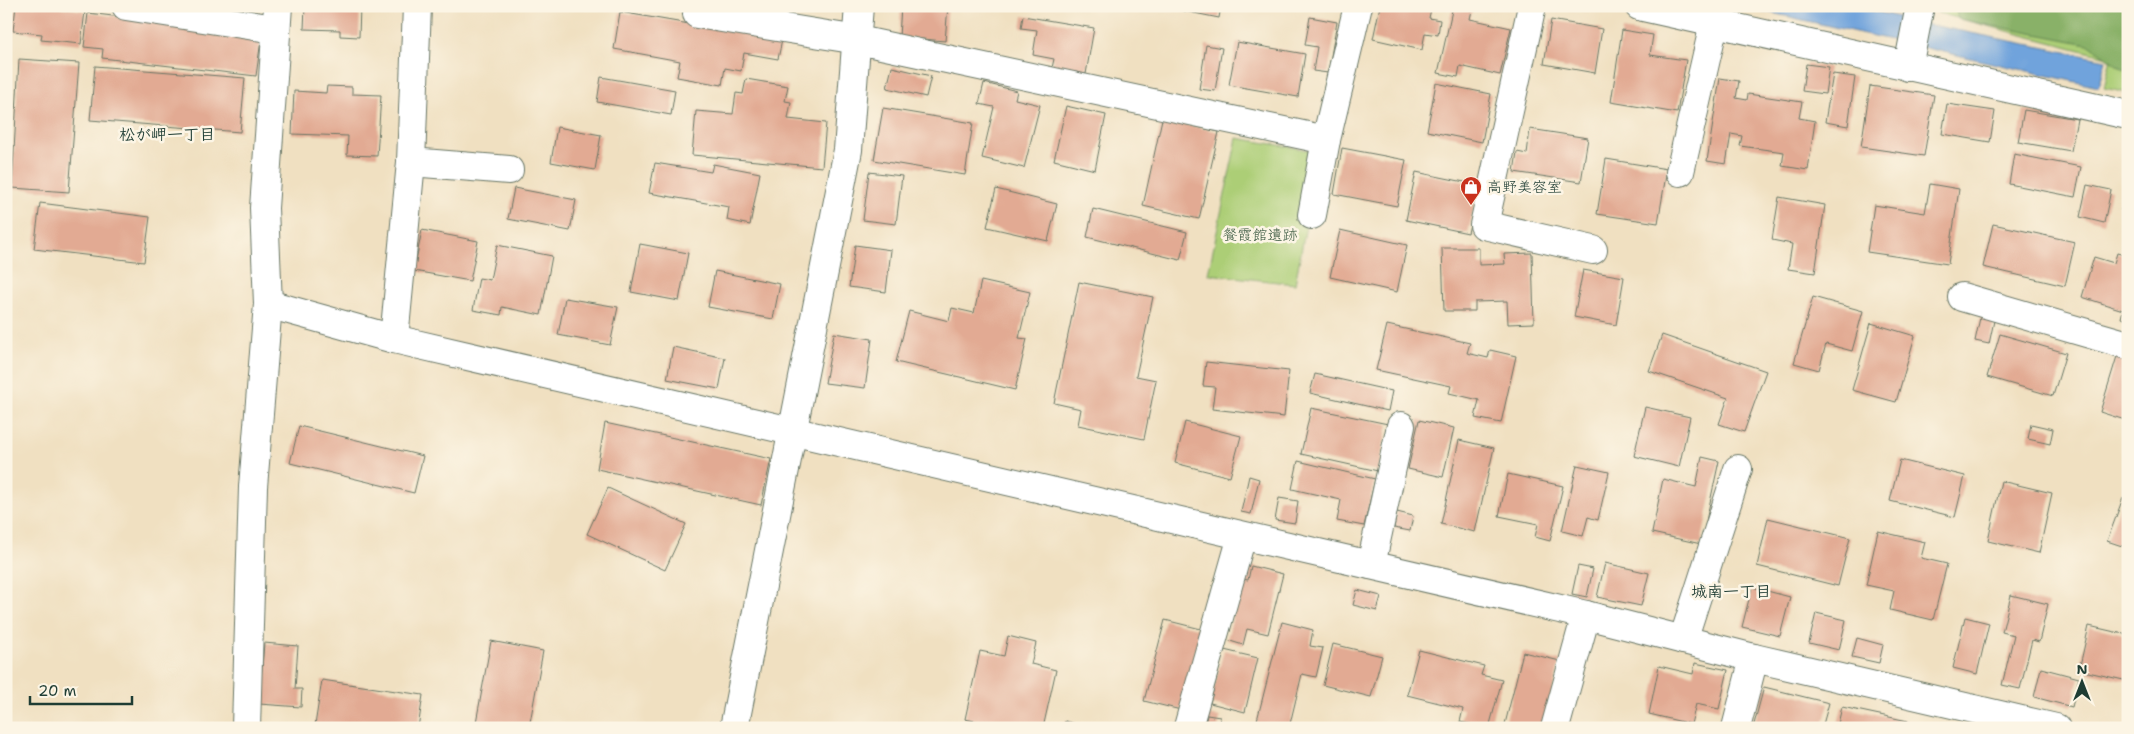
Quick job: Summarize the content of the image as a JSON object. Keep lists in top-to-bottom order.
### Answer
{
  "districts": ["松が岬一丁目", "城南一丁目"],
  "parks": ["餐霞館遺跡"],
  "places": {
    "shop": ["高野美容室"]
  },
  "scale_bar": "20 m",
  "north": "top"
}
